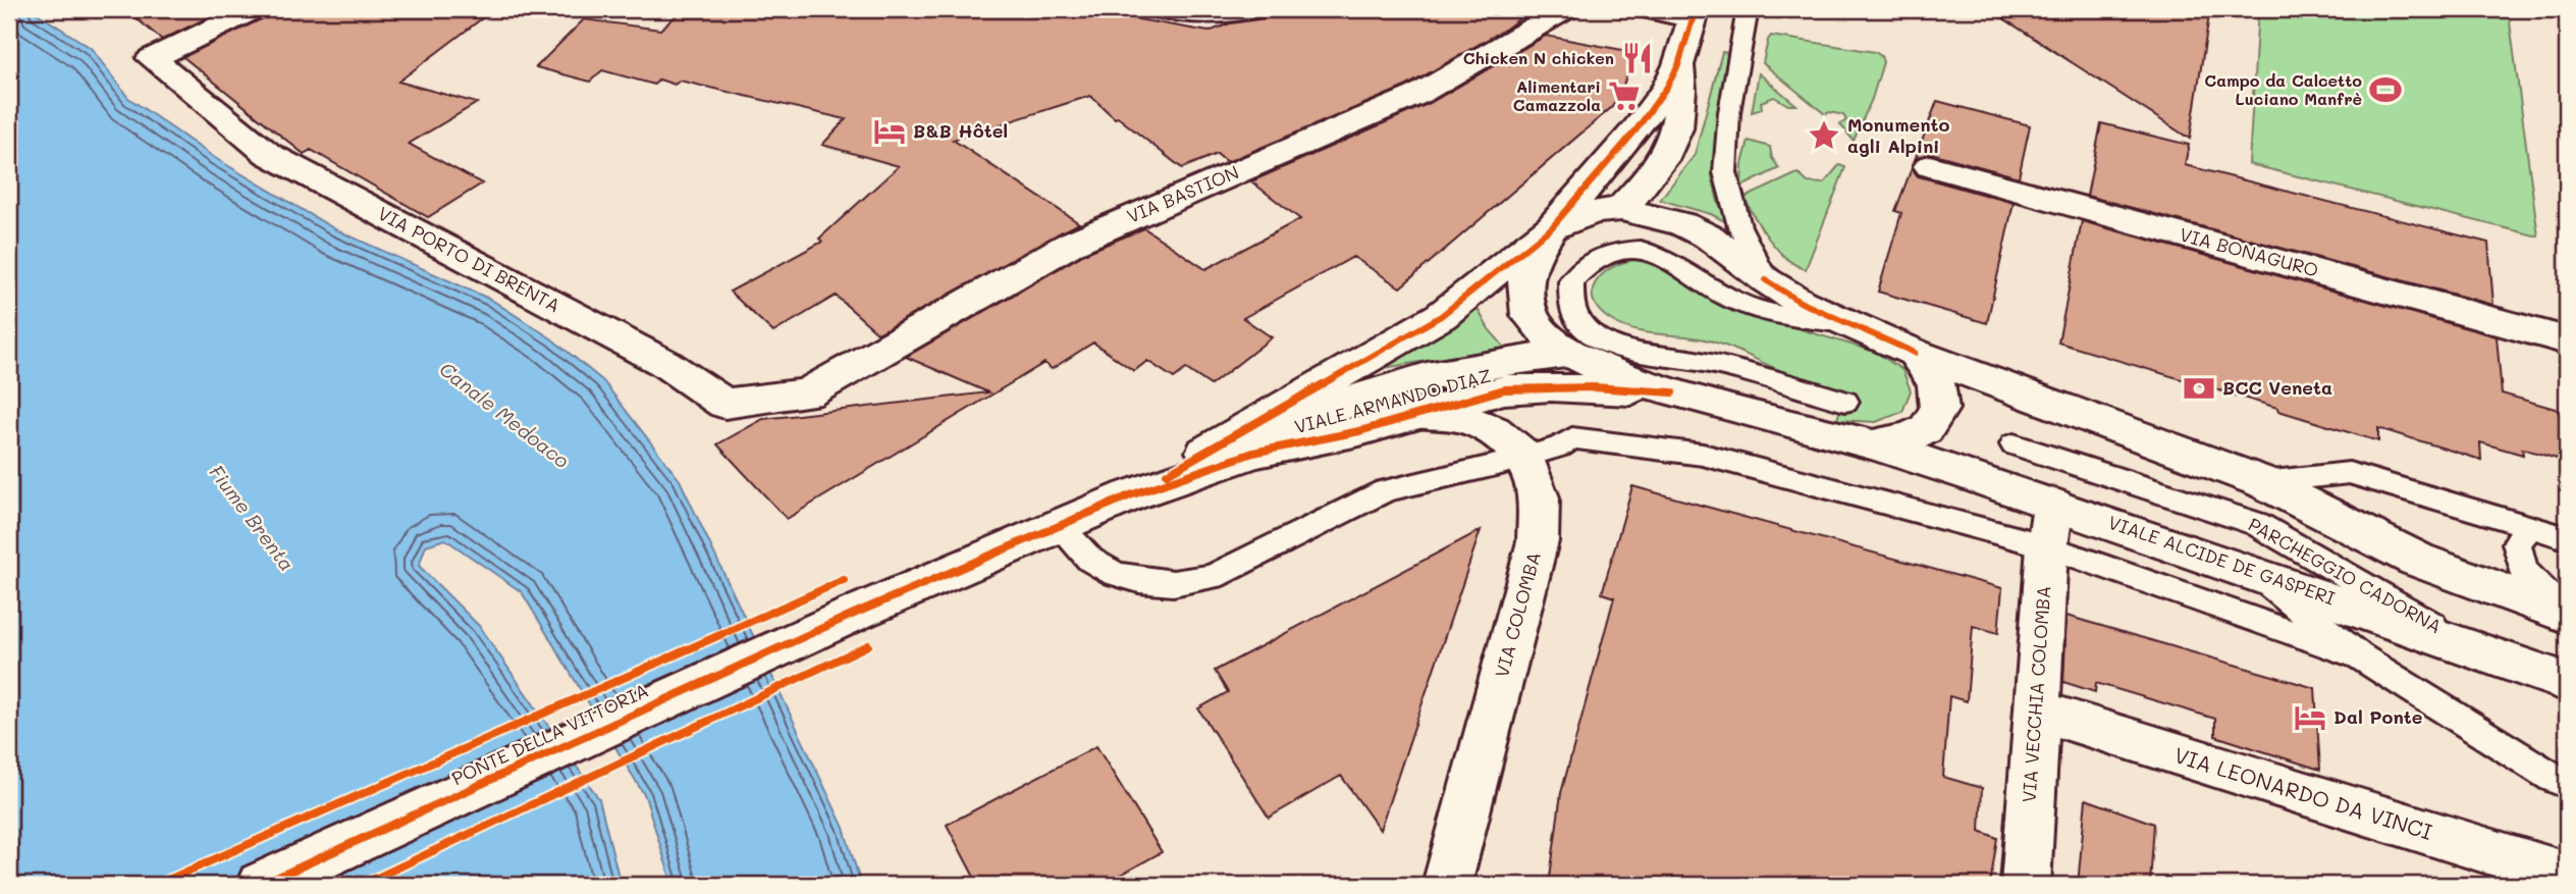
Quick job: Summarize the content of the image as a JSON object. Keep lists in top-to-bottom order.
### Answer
{
  "streets": {
    "main road": [
      "VIA BASTION",
      "VIA BONAGURO",
      "VIA PORTO DI BRENTA",
      "VIALE ARMANDO DIAZ",
      "VIALE ALCIDE DE GASPERI",
      "VIA COLOMBA",
      "VIA VECCHIA COLOMBA",
      "PONTE DELLA VITTORIA",
      "VIA LEONARDO DA VINCI"
    ],
    "lane": ["PARCHEGGIO CADORNA"]
  },
  "crossings": [
    ["VIA BASTION", "VIA PORTO DI BRENTA"],
    ["VIALE ARMANDO DIAZ", "VIALE ALCIDE DE GASPERI"],
    ["VIALE ARMANDO DIAZ", "PONTE DELLA VITTORIA"],
    ["VIALE ALCIDE DE GASPERI", "PARCHEGGIO CADORNA"],
    ["VIALE ALCIDE DE GASPERI", "VIA VECCHIA COLOMBA"],
    ["VIA VECCHIA COLOMBA", "VIA LEONARDO DA VINCI"]
  ],
  "water": ["Canale Medoaco", "Fiume Brenta"],
  "places": {
    "restaurant": ["Chicken N chicken"],
    "sports": ["Campo da Calcetto Luciano Manfrè"],
    "supermarket": ["Alimentari Camazzola"],
    "hotel": ["B&B Hôtel", "Dal Ponte"],
    "place": ["Monumento agli Alpini"],
    "bank": ["BCC Veneta"]
  }
}
